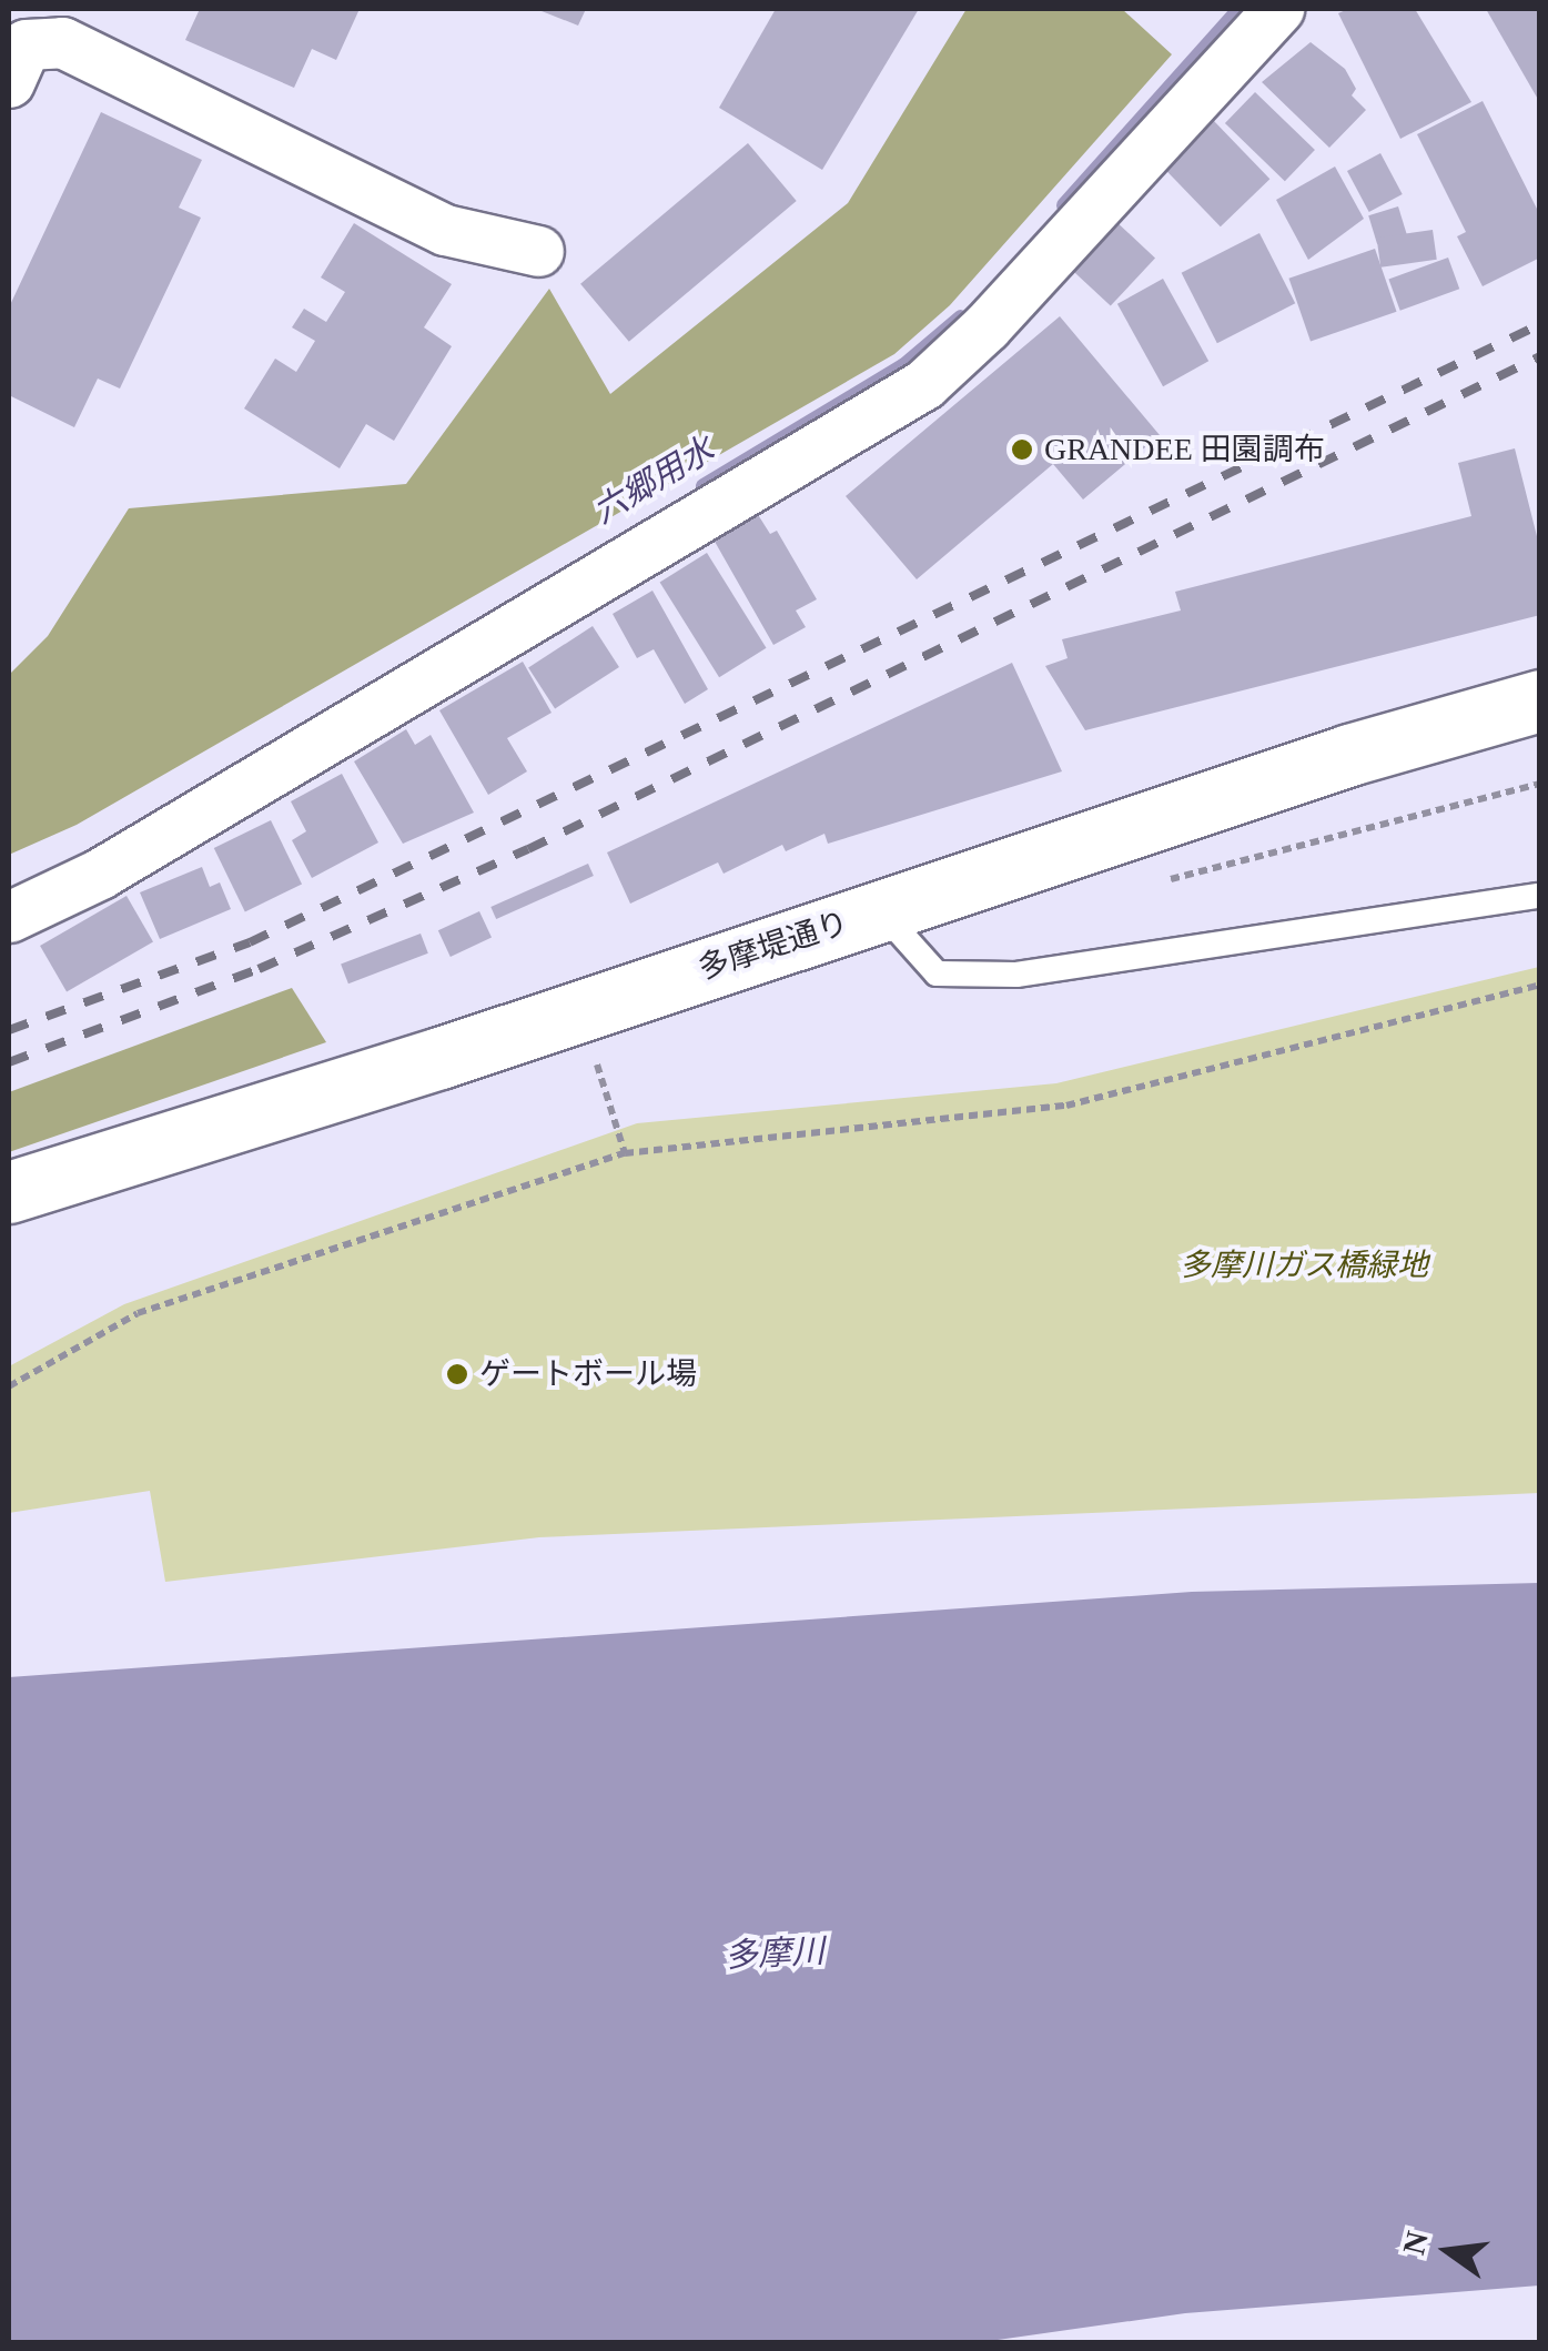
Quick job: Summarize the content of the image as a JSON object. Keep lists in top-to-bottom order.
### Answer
{
  "streets": {
    "main road": ["多摩堤通り"]
  },
  "water": ["六郷用水", "多摩川"],
  "parks": ["多摩川ガス橋緑地"],
  "places": ["GRANDEE 田園調布", "ゲートボール場"],
  "north": "left"
}
